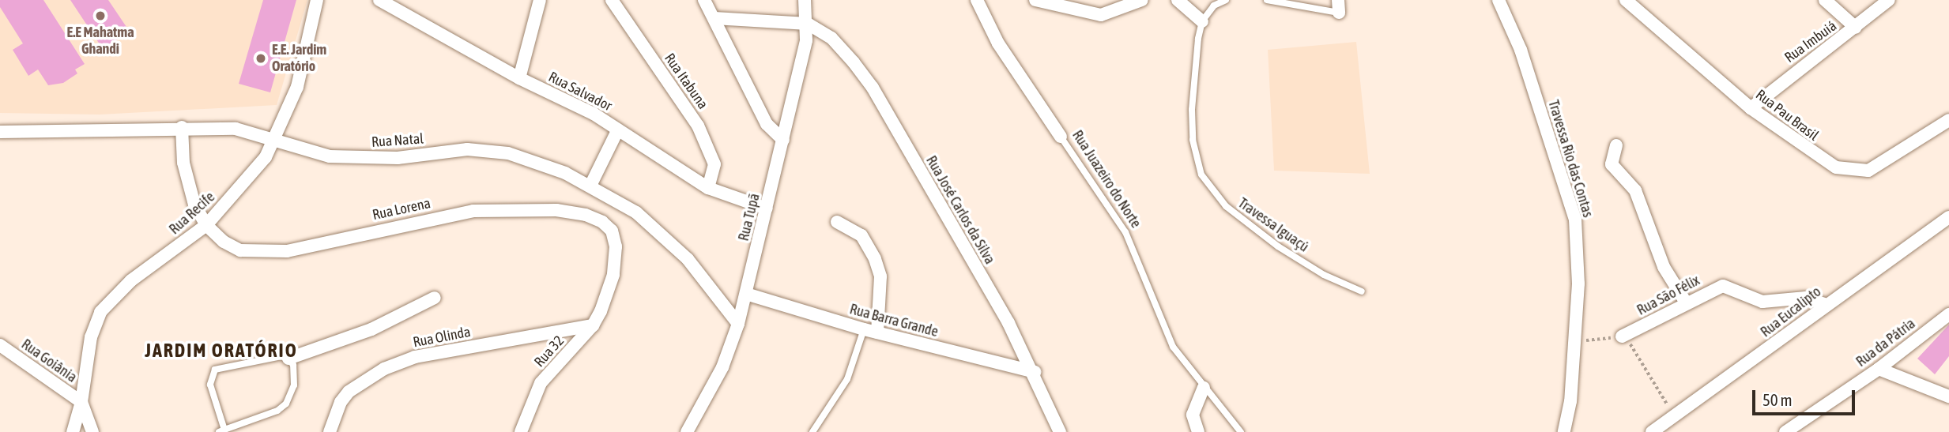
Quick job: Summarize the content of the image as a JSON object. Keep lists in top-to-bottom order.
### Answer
{
  "streets": {
    "street": [
      "Rua Imbuiá",
      "Rua Itabuna",
      "Rua Salvador",
      "Rua Pau Brasil",
      "Rua Natal",
      "Travessa Rio das Contas",
      "Rua Juazeiro do Norte",
      "Rua Lorena",
      "Rua José Carlos da Silva",
      "Rua Recife",
      "Rua Tupã",
      "Rua São Félix",
      "Rua Eucalipto",
      "Rua Barra Grande",
      "Rua Olinda",
      "Rua da Pátria",
      "Rua 32",
      "Rua Goiânia"
    ],
    "lane": ["Travessa Iguaçú"]
  },
  "crossings": [
    ["Rua Imbuiá", "Rua Pau Brasil"],
    ["Rua Itabuna", "Rua Salvador"],
    ["Rua Salvador", "Rua Tupã"],
    ["Rua Natal", "Rua Lorena"],
    ["Rua Natal", "Rua Recife"],
    ["Rua Natal", "Rua Tupã"],
    ["Rua Lorena", "Rua Recife"],
    ["Rua Lorena", "Rua Olinda"],
    ["Rua Lorena", "Rua 32"],
    ["Rua José Carlos da Silva", "Rua Tupã"],
    ["Rua José Carlos da Silva", "Rua Barra Grande"],
    ["Rua Recife", "Rua Goiânia"],
    ["Rua Tupã", "Rua Barra Grande"],
    ["Rua São Félix", "Rua Eucalipto"],
    ["Rua Olinda", "Rua 32"]
  ],
  "districts": ["JARDIM ORATÓRIO"],
  "places": ["E.E Mahatma Ghandi", "E.E. Jardim Oratório"],
  "scale_bar": "50 m"
}
